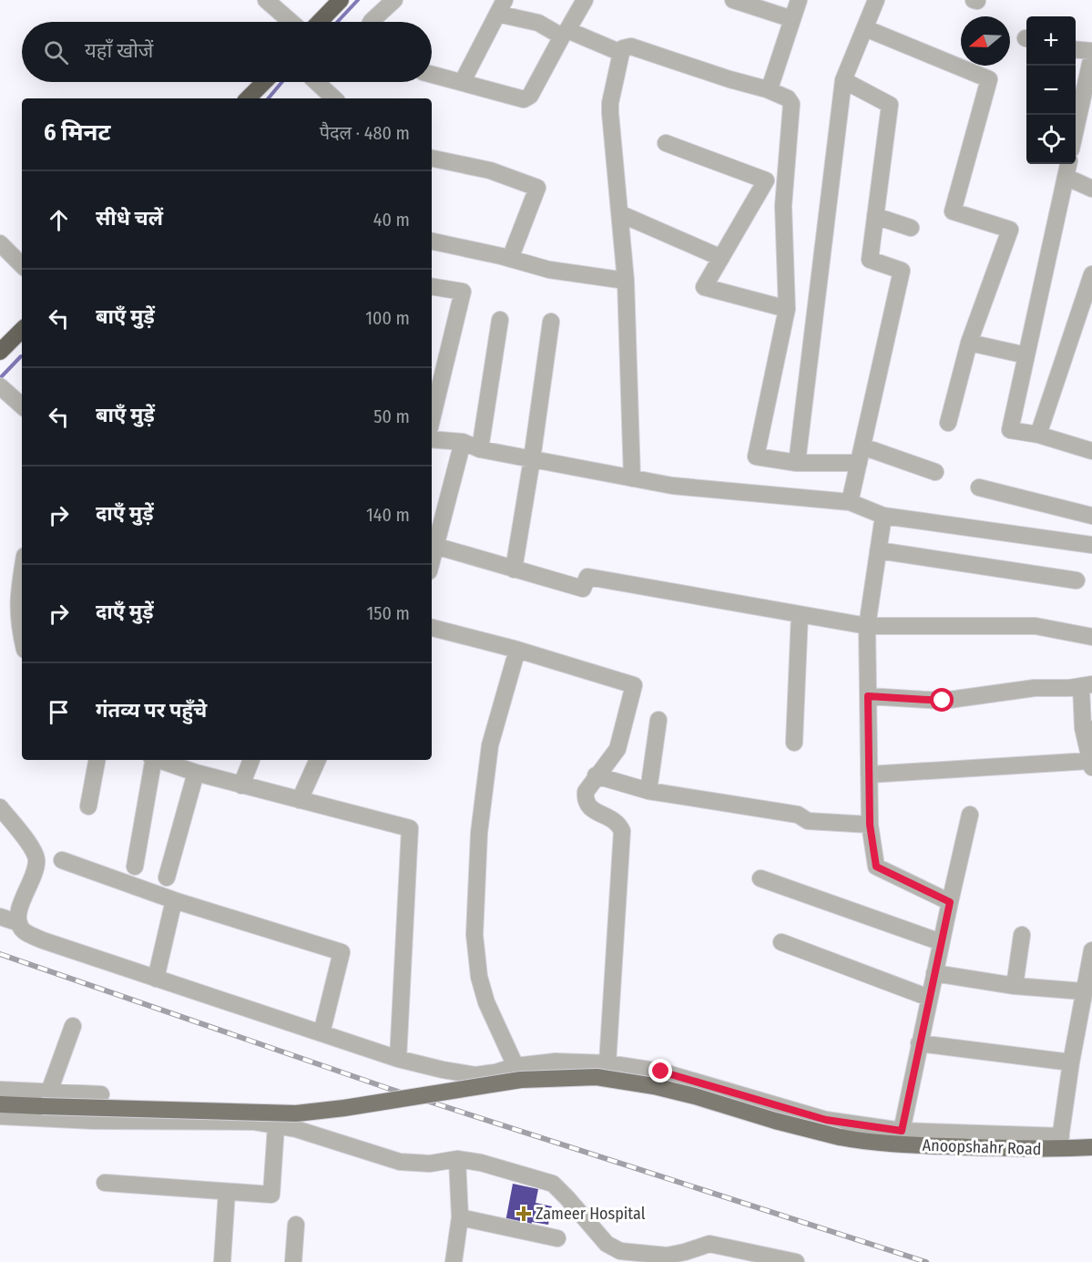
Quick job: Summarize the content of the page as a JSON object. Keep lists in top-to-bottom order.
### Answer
{
  "streets": {
    "main road": ["Anoopshahr Road"]
  },
  "places": {
    "health": ["Zameer Hospital"]
  },
  "north": "left",
  "page": {
    "map_buttons": ["+", "−"],
    "search": "यहाँ खोजें",
    "heading": ["6 मिनट", "पैदल · 480 m"],
    "list": [
      ["सीधे चलें", "40 m"],
      ["बाएँ मुड़ें", "100 m"],
      ["बाएँ मुड़ें", "50 m"],
      ["दाएँ मुड़ें", "140 m"],
      ["दाएँ मुड़ें", "150 m"],
      "गंतव्य पर पहुँचे"
    ]
  }
}
